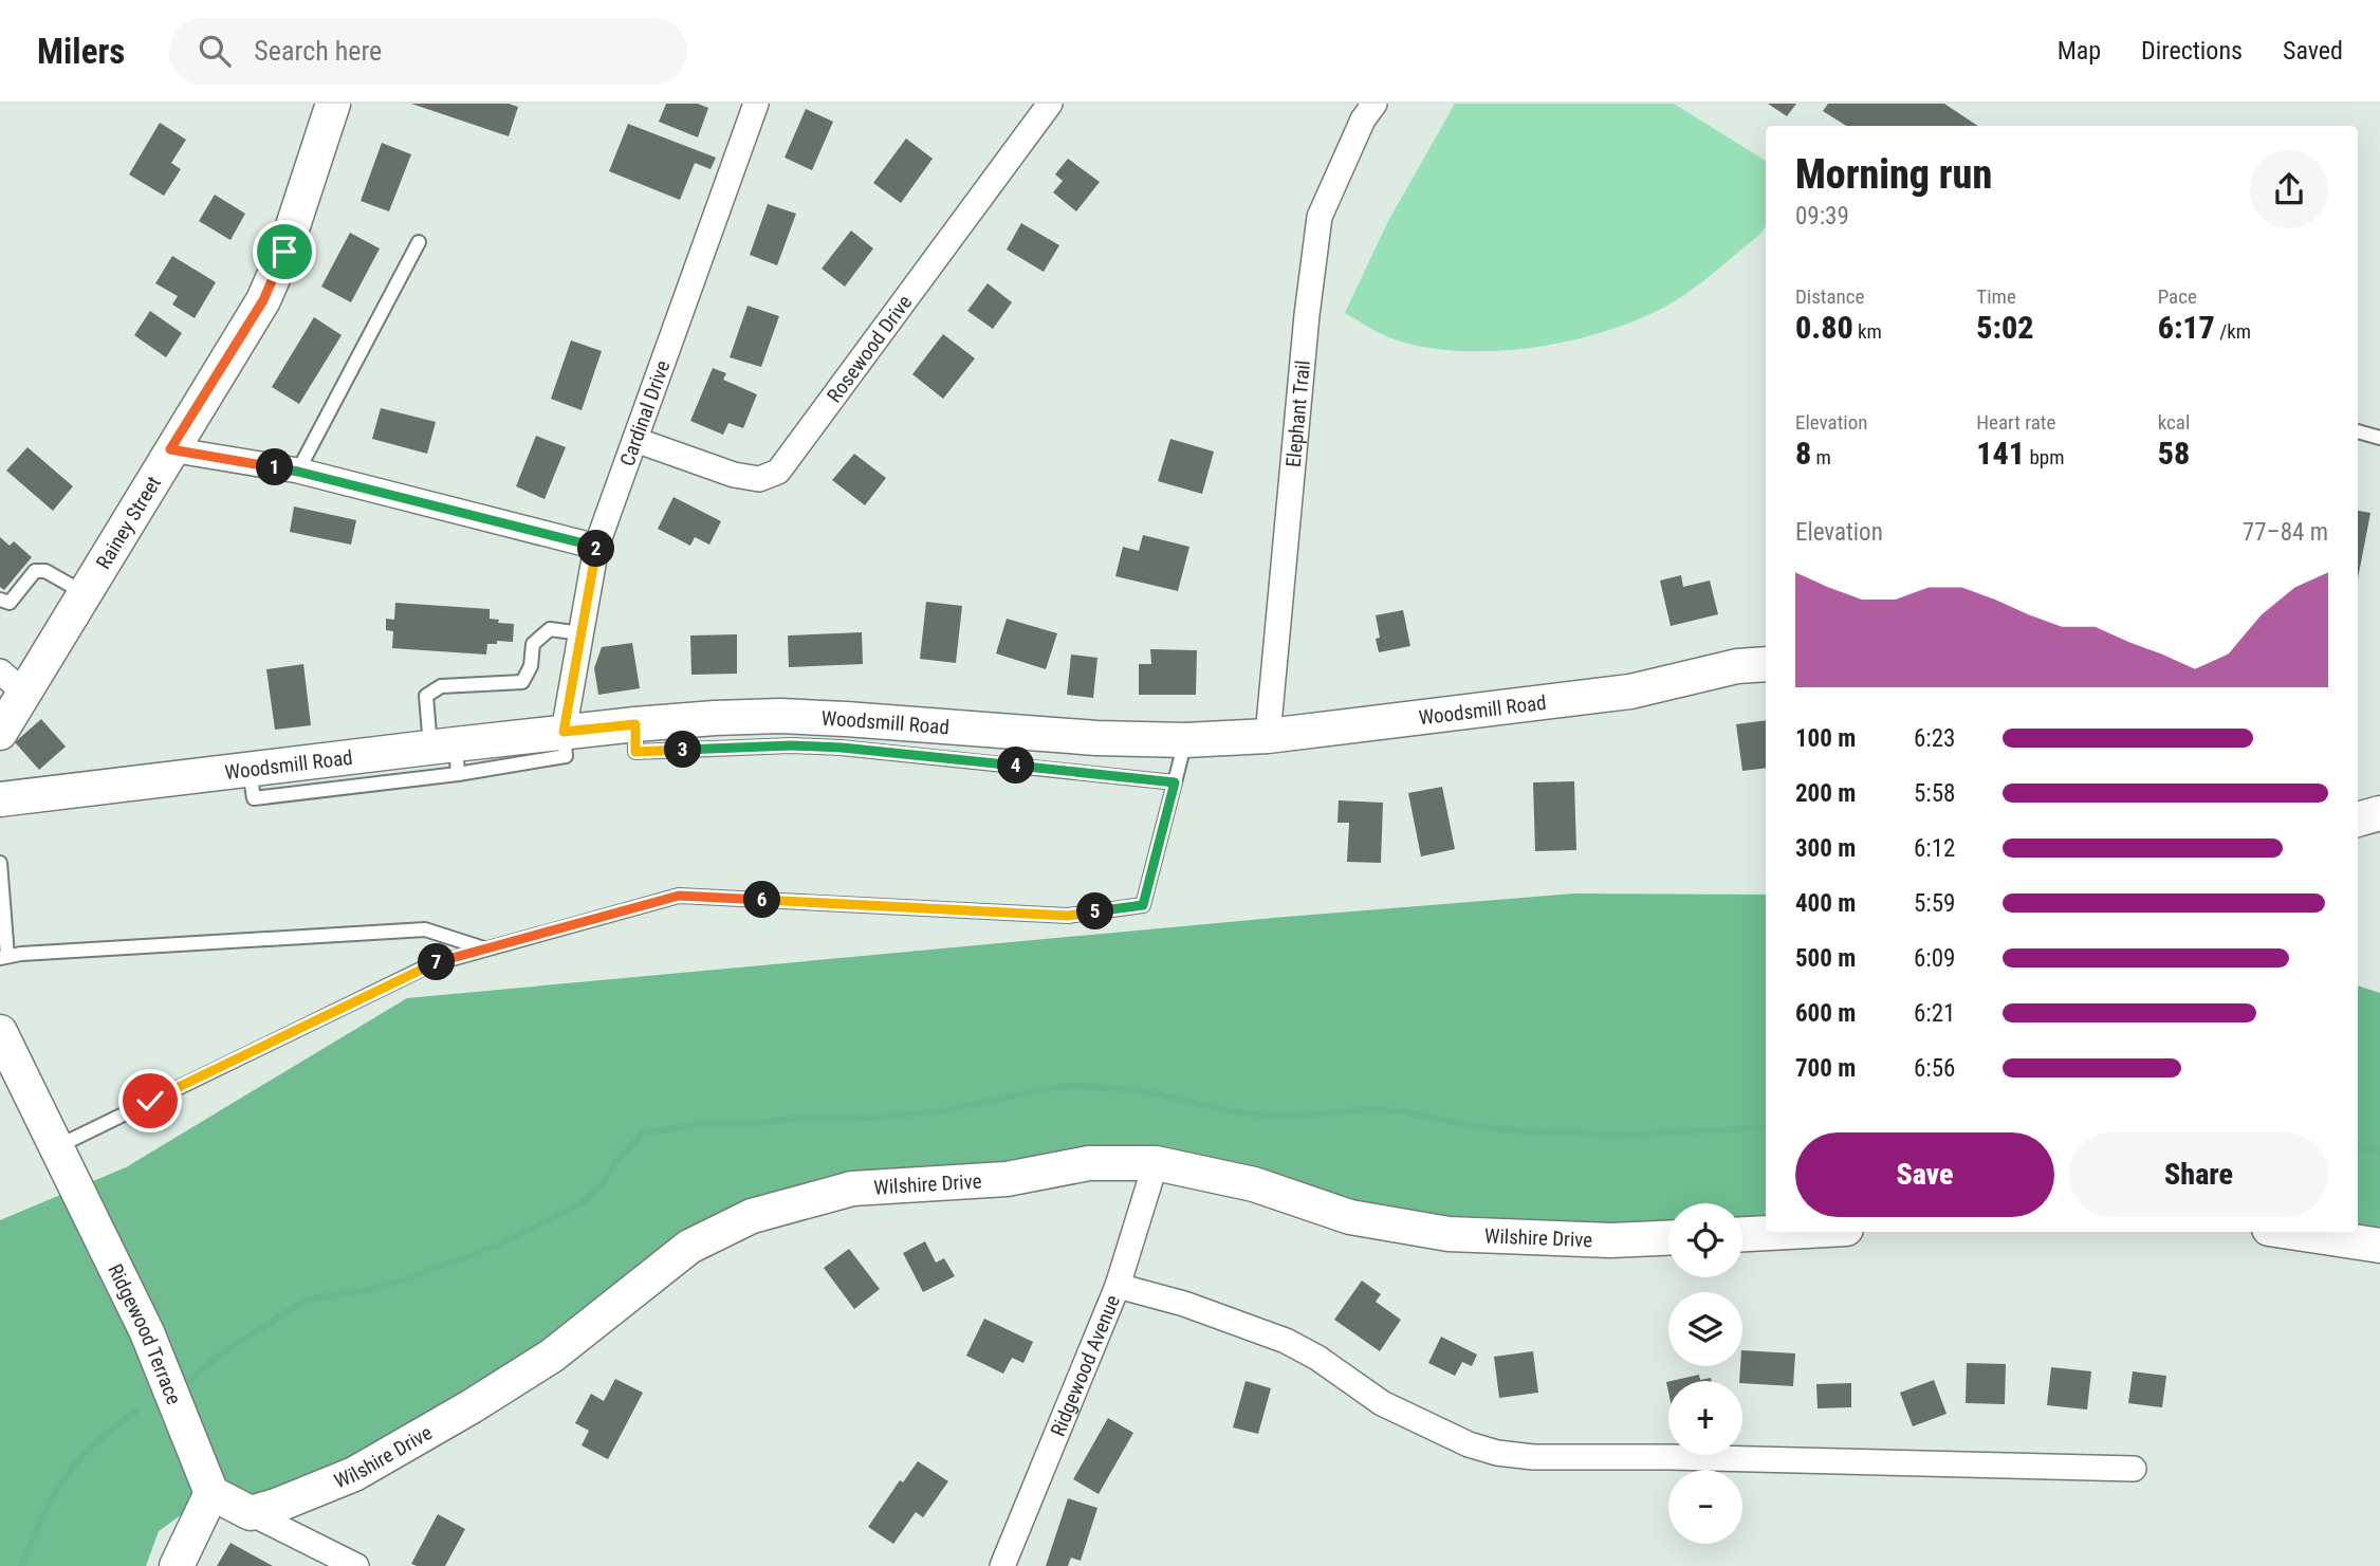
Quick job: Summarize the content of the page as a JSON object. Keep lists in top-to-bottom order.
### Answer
{
  "streets": {
    "street": [
      "Rosewood Drive",
      "Cardinal Drive",
      "Elephant Trail",
      "Rainey Street",
      "Woodsmill Road",
      "Wilshire Drive",
      "Ridgewood Terrace",
      "Ridgewood Avenue"
    ]
  },
  "crossings": [
    ["Rosewood Drive", "Cardinal Drive"],
    ["Cardinal Drive", "Woodsmill Road"],
    ["Elephant Trail", "Woodsmill Road"],
    ["Wilshire Drive", "Ridgewood Avenue"]
  ],
  "page": {
    "header": "Milers",
    "search": "Search here",
    "nav": ["Map", "Directions", "Saved"],
    "heading": ["Morning run", "09:39"],
    "stats": [
      ["Distance", "0.80 km"],
      ["Time", "5:02"],
      ["Pace", "6:17 /km"],
      ["Elevation", "8 m"],
      ["Heart rate", "141 bpm"],
      ["kcal", "58"]
    ],
    "pins": [
      "1",
      "2",
      "3",
      "4",
      "6",
      "5",
      "7"
    ],
    "chart": ["Elevation", "77–84 m"],
    "list": [
      {
        "name": "100 m",
        "note": "6:23"
      },
      {
        "name": "200 m",
        "note": "5:58"
      },
      {
        "name": "300 m",
        "note": "6:12"
      },
      {
        "name": "400 m",
        "note": "5:59"
      },
      {
        "name": "500 m",
        "note": "6:09"
      },
      {
        "name": "600 m",
        "note": "6:21"
      },
      {
        "name": "700 m",
        "note": "6:56"
      }
    ],
    "buttons": ["Save", "Share"],
    "map_buttons": ["+", "−"]
  }
}
